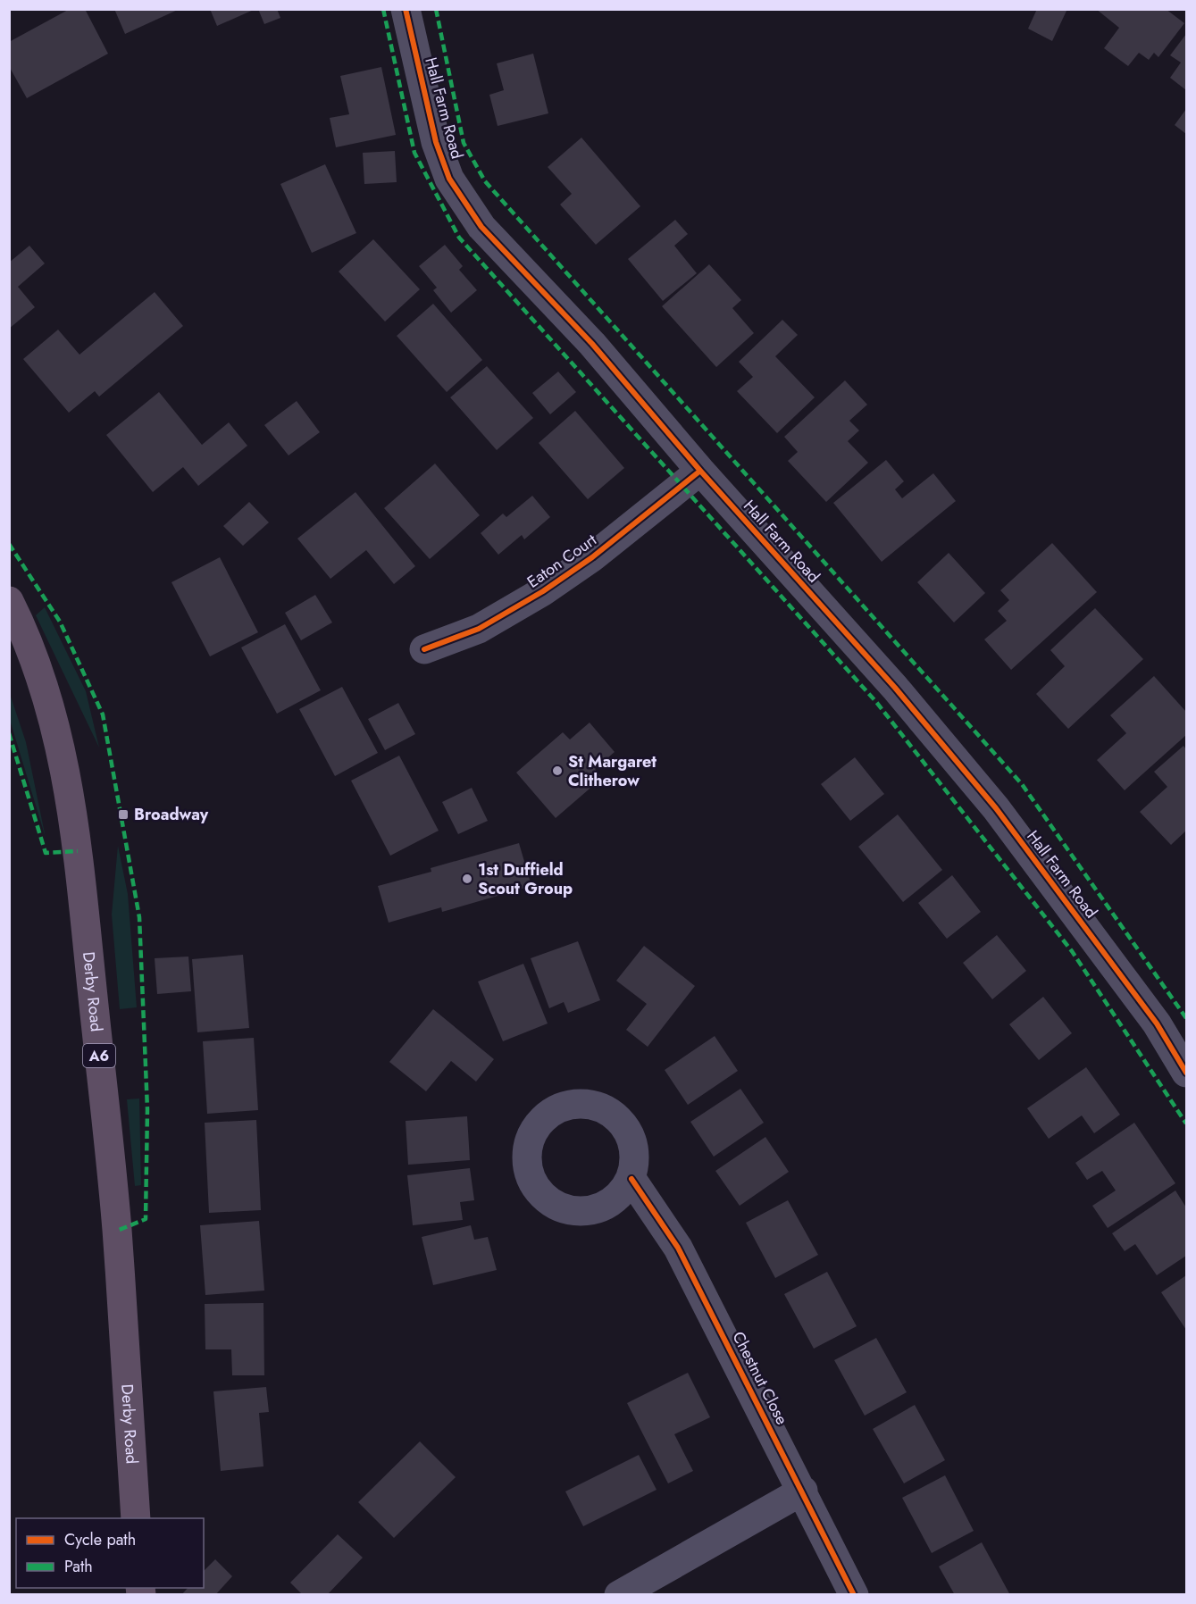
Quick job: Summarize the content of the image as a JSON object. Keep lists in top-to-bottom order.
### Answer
{
  "streets": {
    "highway": ["Derby Road", "A6"],
    "street": ["Hall Farm Road", "Eaton Court", "Chestnut Close"]
  },
  "crossings": [
    ["Hall Farm Road", "Eaton Court"]
  ],
  "places": {
    "other": ["St Margaret Clitherow", "1st Duffield Scout Group"],
    "transit": ["Broadway"]
  },
  "legend": ["Cycle path", "Path"]
}
